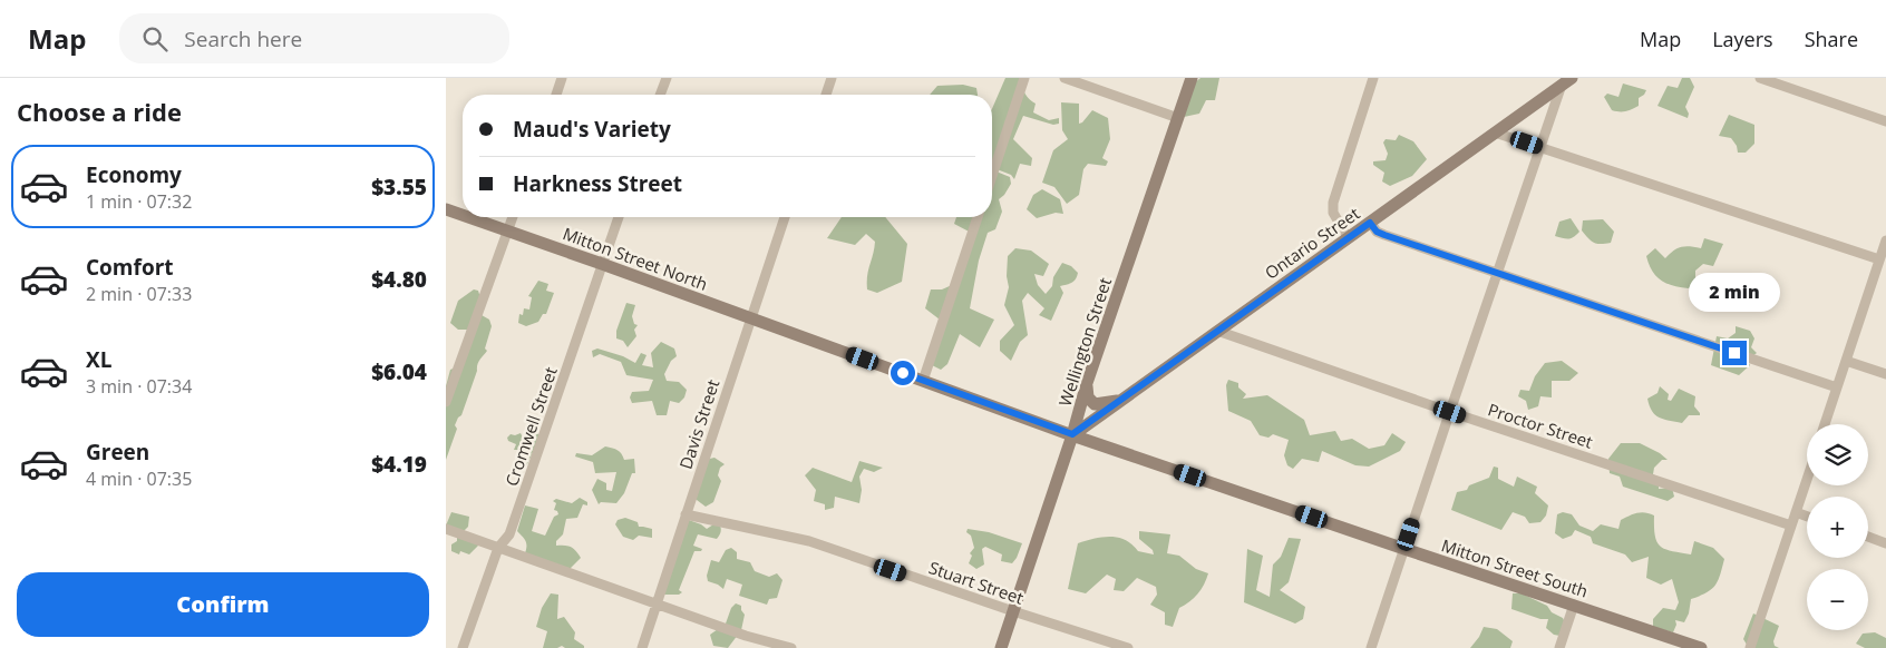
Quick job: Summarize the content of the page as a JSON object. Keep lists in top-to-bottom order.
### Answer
{
  "streets": {
    "street": [
      "Ontario Street",
      "Mitton Street North",
      "Wellington Street",
      "Davis Street",
      "Proctor Street",
      "Cromwell Street",
      "Mitton Street South",
      "Stuart Street"
    ]
  },
  "crossings": [
    ["Ontario Street", "Wellington Street"],
    ["Ontario Street", "Proctor Street"],
    ["Ontario Street", "Mitton Street South"],
    ["Mitton Street North", "Davis Street"],
    ["Mitton Street North", "Cromwell Street"],
    ["Mitton Street North", "Mitton Street South"],
    ["Wellington Street", "Mitton Street South"],
    ["Wellington Street", "Stuart Street"],
    ["Davis Street", "Mitton Street South"],
    ["Davis Street", "Stuart Street"]
  ],
  "page": {
    "header": "Map",
    "search": "Search here",
    "nav": ["Map", "Layers", "Share"],
    "heading": "Choose a ride",
    "banner": ["Maud's Variety", "Harkness Street"],
    "list": [
      {
        "name": "Economy",
        "note": "1 min · 07:32",
        "value": "$3.55"
      },
      {
        "name": "Comfort",
        "note": "2 min · 07:33",
        "value": "$4.80"
      },
      {
        "name": "XL",
        "note": "3 min · 07:34",
        "value": "$6.04"
      },
      {
        "name": "Green",
        "note": "4 min · 07:35",
        "value": "$4.19"
      }
    ],
    "bubble": "2 min",
    "map_buttons": ["+", "−"],
    "buttons": "Confirm"
  }
}
